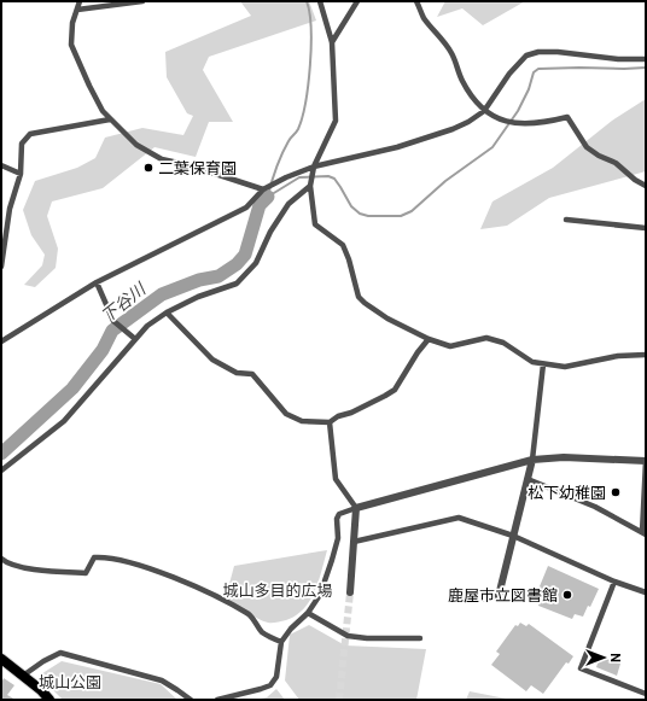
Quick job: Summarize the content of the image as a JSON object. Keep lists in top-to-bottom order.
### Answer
{
  "water": ["下谷川"],
  "parks": ["城山多目的広場", "城山公園"],
  "places": ["二葉保育園", "松下幼稚園", "鹿屋市立図書館"],
  "north": "right"
}
